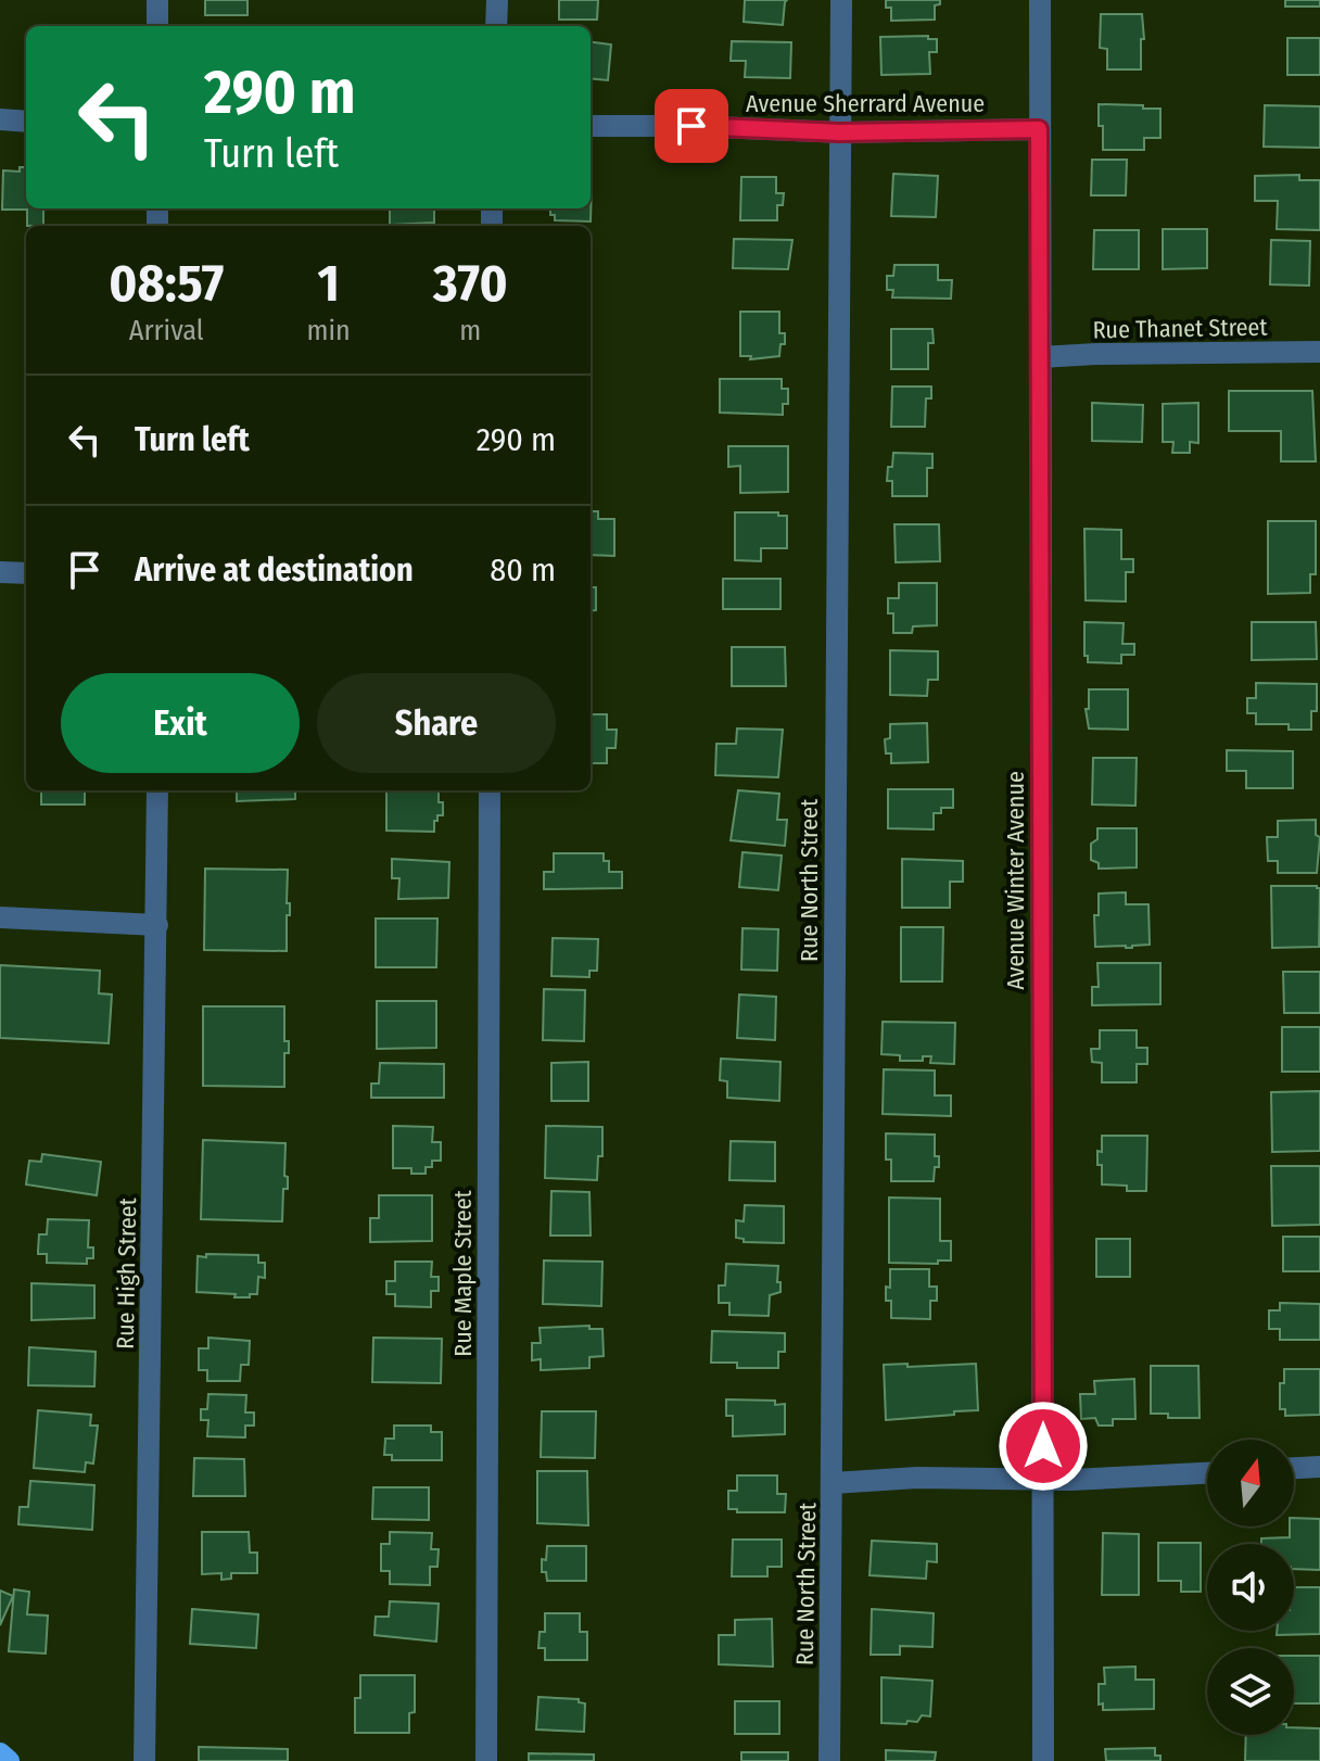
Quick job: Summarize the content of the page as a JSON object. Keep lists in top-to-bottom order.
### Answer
{
  "streets": {
    "street": [
      "Avenue Sherrard Avenue",
      "Rue Thanet Street",
      "Rue North Street",
      "Avenue Winter Avenue",
      "Rue High Street",
      "Rue Maple Street"
    ]
  },
  "crossings": [
    ["Avenue Sherrard Avenue", "Rue North Street"],
    ["Avenue Sherrard Avenue", "Avenue Winter Avenue"],
    ["Rue Thanet Street", "Avenue Winter Avenue"]
  ],
  "north": "top",
  "page": {
    "turn": ["290 m", "Turn left"],
    "eta": [
      "08:57",
      "Arrival",
      "1",
      "min",
      "370",
      "m"
    ],
    "list": [
      {
        "name": "Turn left",
        "value": "290 m"
      },
      {
        "name": "Arrive at destination",
        "value": "80 m"
      }
    ],
    "buttons": ["Exit", "Share"]
  }
}
